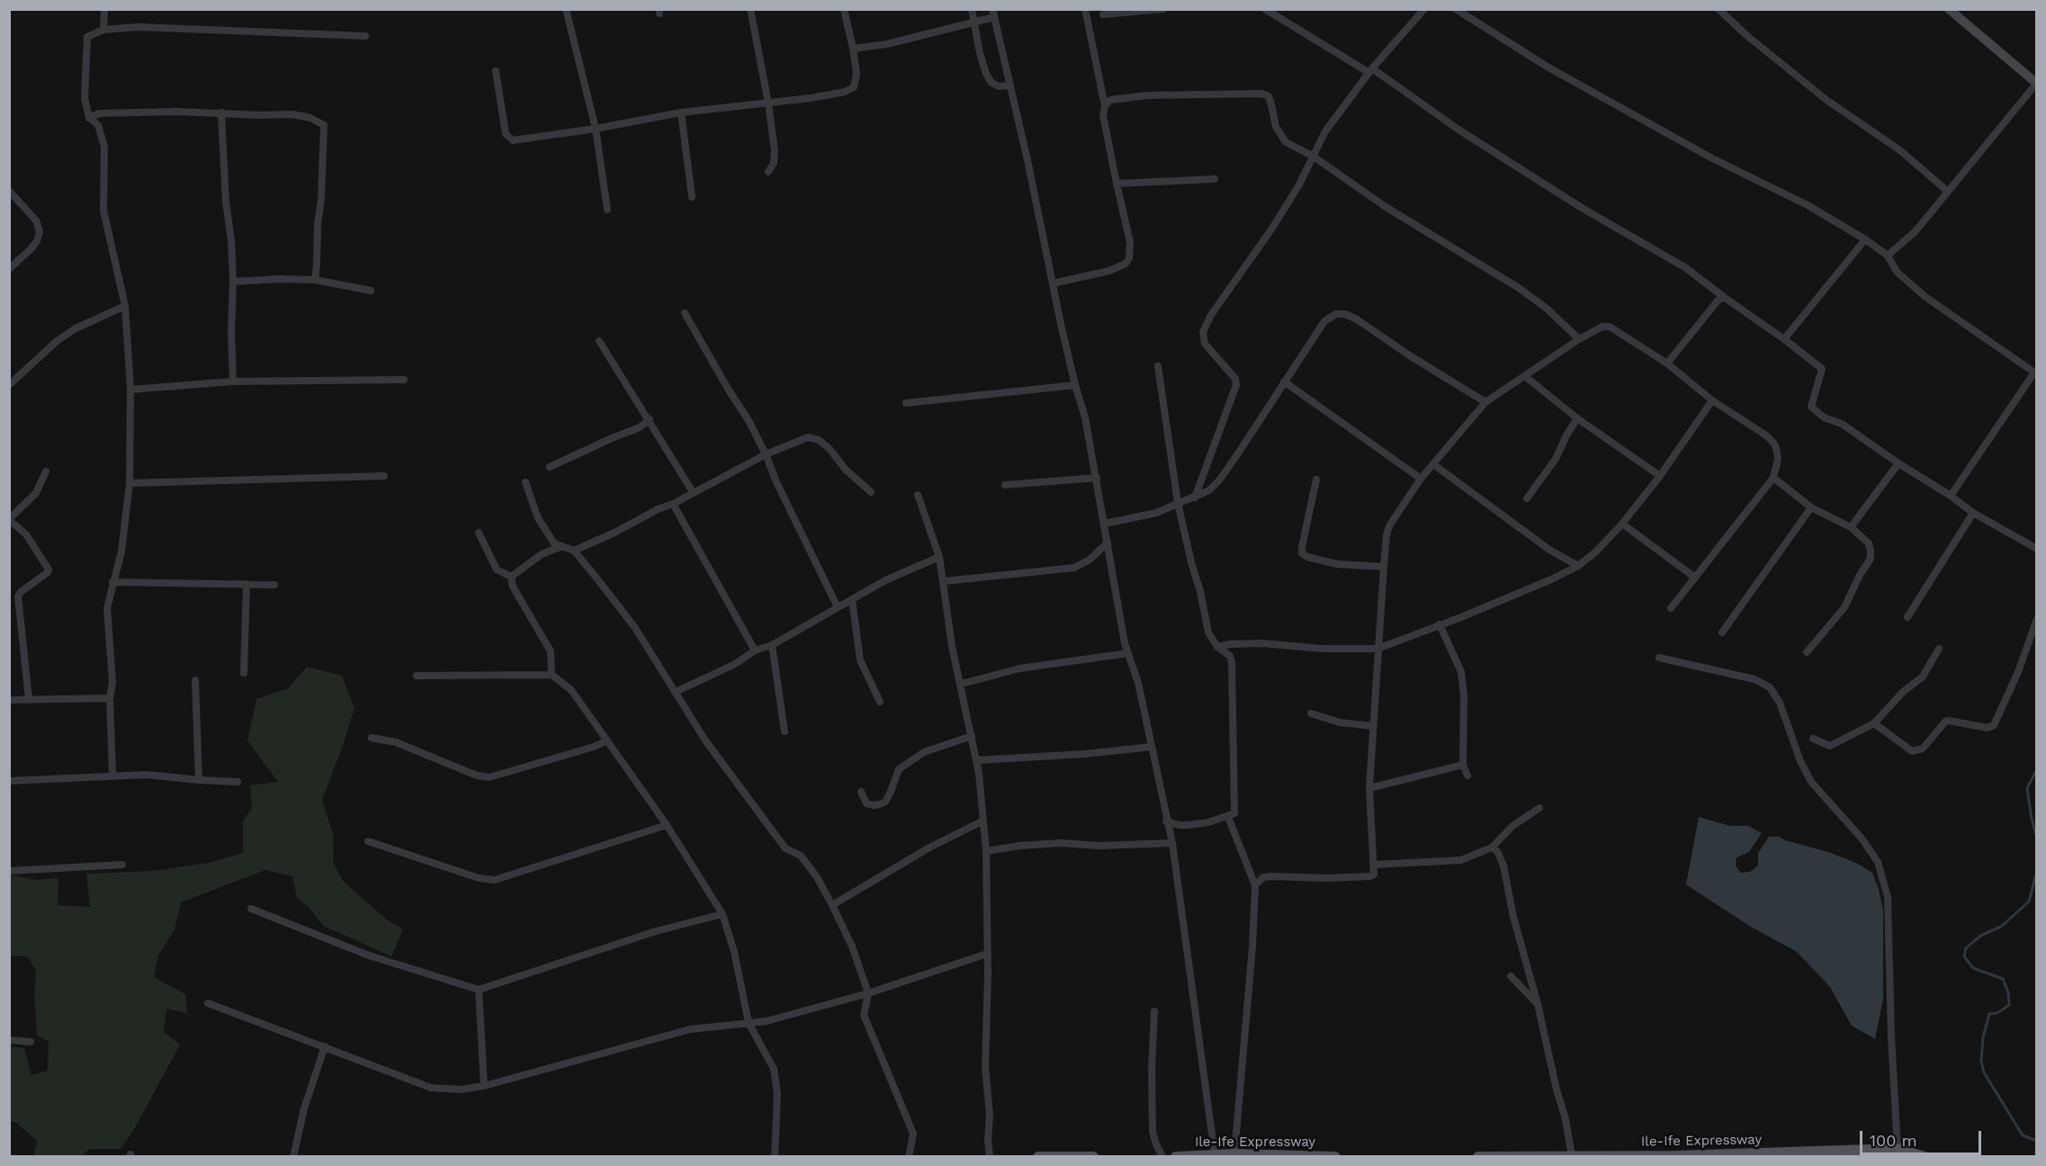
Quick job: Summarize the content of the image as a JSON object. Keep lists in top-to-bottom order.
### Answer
{
  "streets": {
    "main road": ["Ile-Ife Expressway"]
  },
  "scale_bar": "100 m"
}
